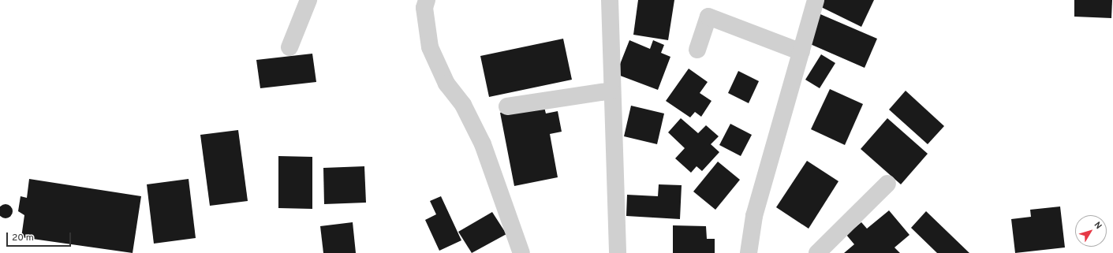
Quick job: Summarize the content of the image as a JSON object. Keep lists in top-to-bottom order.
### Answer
{
  "scale_bar": "20 m",
  "north": "top right"
}
